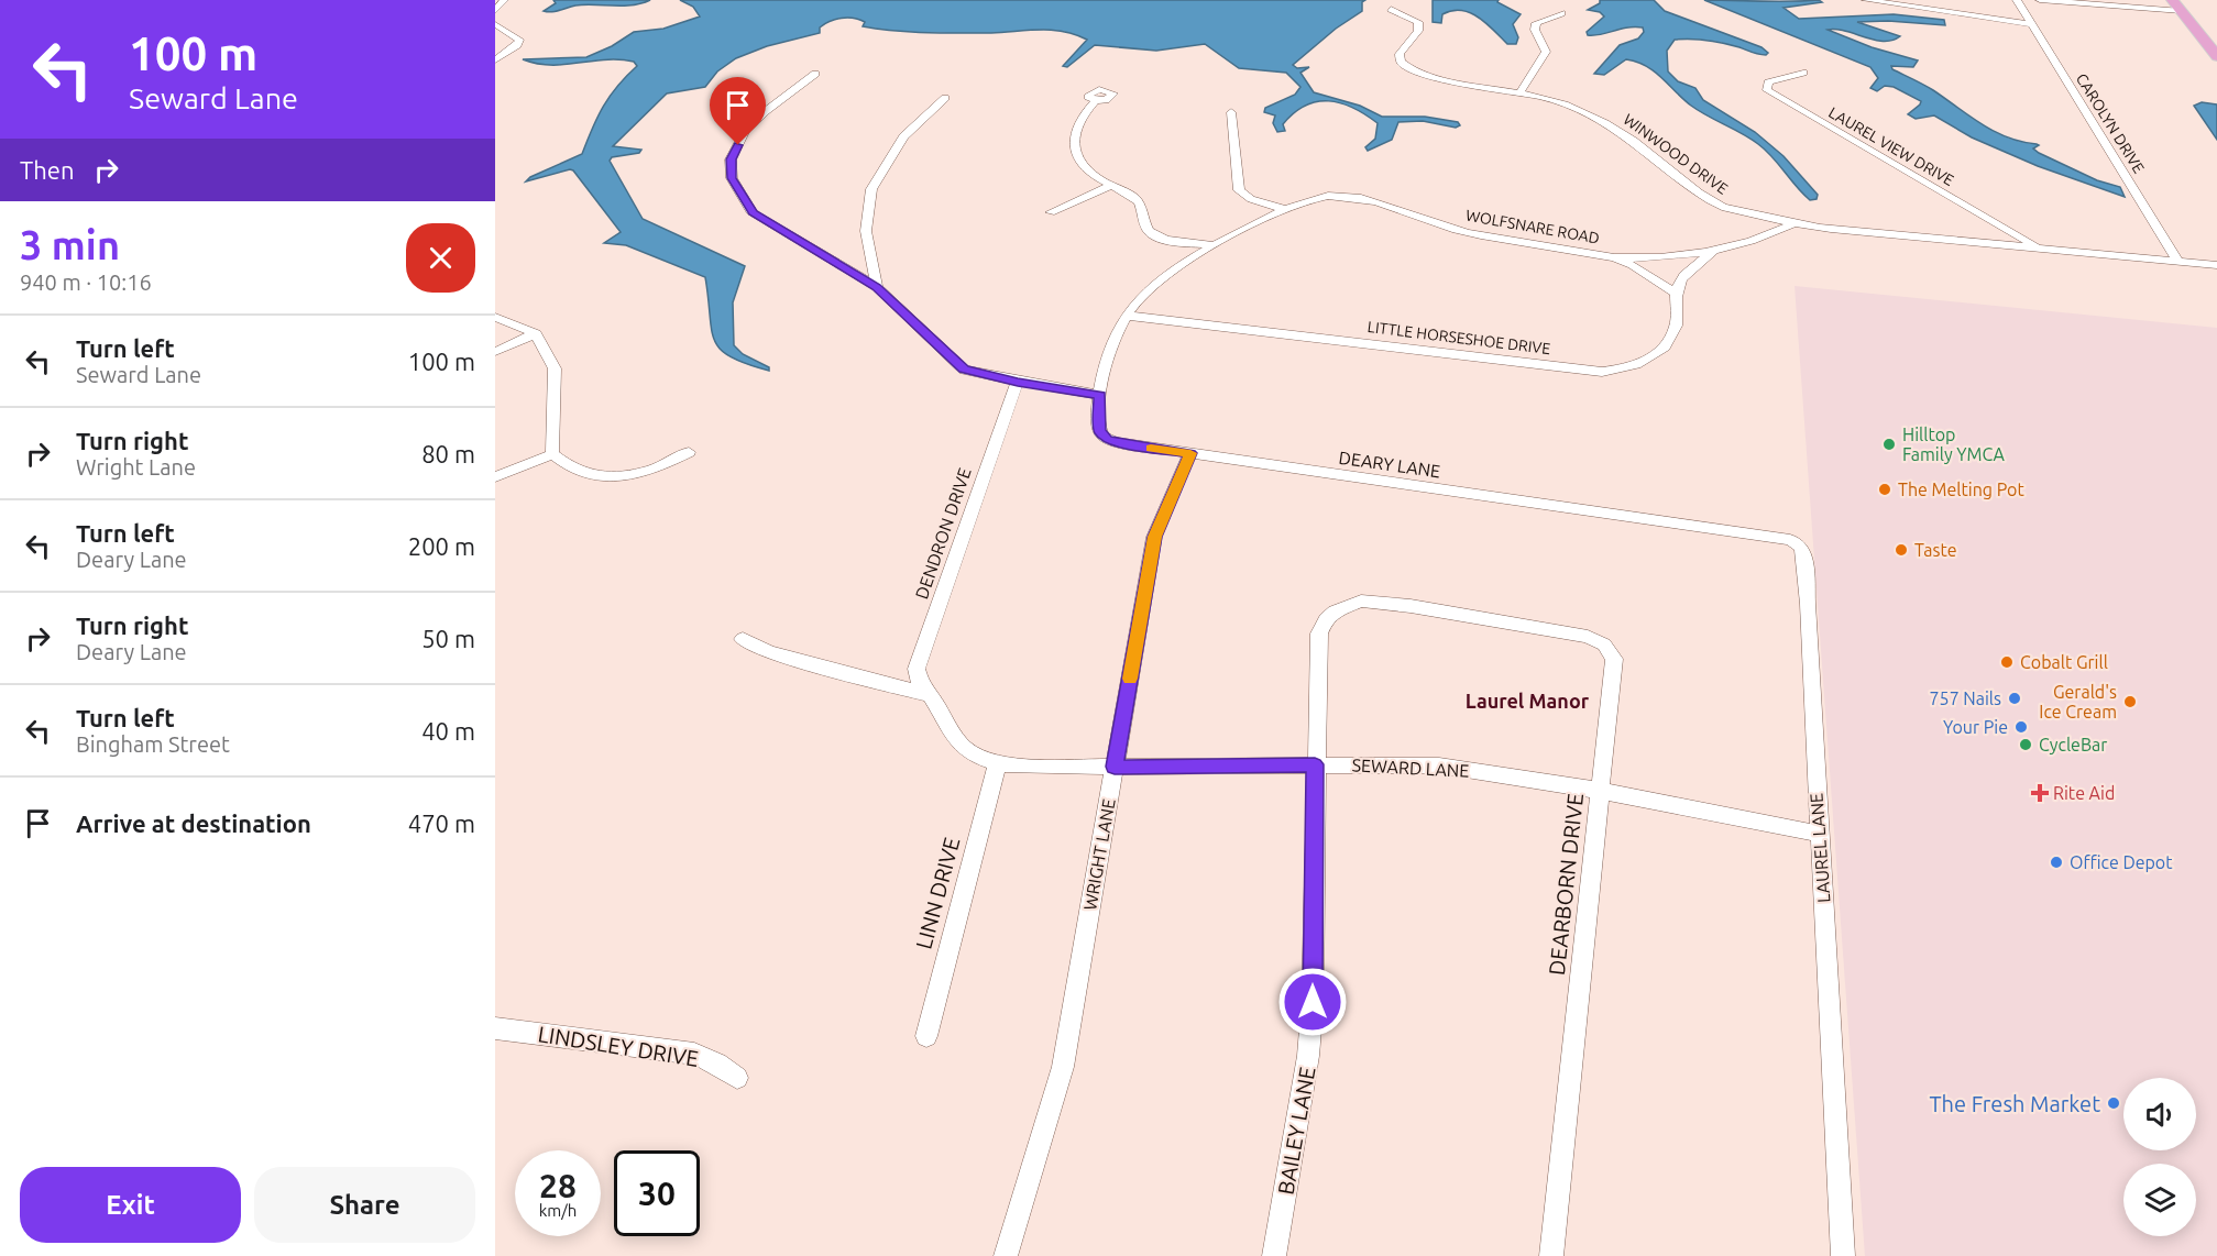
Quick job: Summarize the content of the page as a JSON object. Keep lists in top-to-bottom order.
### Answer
{
  "streets": {
    "street": [
      "CAROLYN DRIVE",
      "LAUREL VIEW DRIVE",
      "WINWOOD DRIVE",
      "WOLFSNARE ROAD",
      "LITTLE HORSESHOE DRIVE",
      "DEARY LANE",
      "DENDRON DRIVE",
      "SEWARD LANE",
      "LAUREL LANE",
      "WRIGHT LANE",
      "DEARBORN DRIVE",
      "LINN DRIVE",
      "LINDSLEY DRIVE",
      "BAILEY LANE"
    ]
  },
  "crossings": [
    ["CAROLYN DRIVE", "WINWOOD DRIVE"],
    ["LAUREL VIEW DRIVE", "WINWOOD DRIVE"],
    ["WINWOOD DRIVE", "WOLFSNARE ROAD"],
    ["WOLFSNARE ROAD", "LITTLE HORSESHOE DRIVE"],
    ["WOLFSNARE ROAD", "DEARY LANE"],
    ["DEARY LANE", "LAUREL LANE"],
    ["DEARY LANE", "WRIGHT LANE"],
    ["DENDRON DRIVE", "SEWARD LANE"],
    ["DENDRON DRIVE", "LINN DRIVE"],
    ["SEWARD LANE", "LAUREL LANE"],
    ["SEWARD LANE", "WRIGHT LANE"],
    ["SEWARD LANE", "DEARBORN DRIVE"],
    ["SEWARD LANE", "LINN DRIVE"],
    ["SEWARD LANE", "BAILEY LANE"],
    ["DEARBORN DRIVE", "BAILEY LANE"]
  ],
  "districts": ["Laurel Manor"],
  "places": {
    "other": [
      "Hilltop Family YMCA",
      "The Melting Pot",
      "Taste",
      "Cobalt Grill",
      "757 Nails",
      "Gerald's Ice Cream",
      "Your Pie",
      "CycleBar",
      "Office Depot",
      "The Fresh Market"
    ],
    "health": ["Rite Aid"]
  },
  "page": {
    "turn": ["100 m", "Seward Lane"],
    "then": "Then",
    "heading": ["3 min", "940 m · 10:16"],
    "list": [
      {
        "name": "Turn left",
        "note": "Seward Lane",
        "value": "100 m"
      },
      {
        "name": "Turn right",
        "note": "Wright Lane",
        "value": "80 m"
      },
      {
        "name": "Turn left",
        "note": "Deary Lane",
        "value": "200 m"
      },
      {
        "name": "Turn right",
        "note": "Deary Lane",
        "value": "50 m"
      },
      {
        "name": "Turn left",
        "note": "Bingham Street",
        "value": "40 m"
      },
      {
        "name": "Arrive at destination",
        "value": "470 m"
      }
    ],
    "speed": "28 km/h",
    "limit": "30",
    "buttons": ["Exit", "Share"]
  }
}
